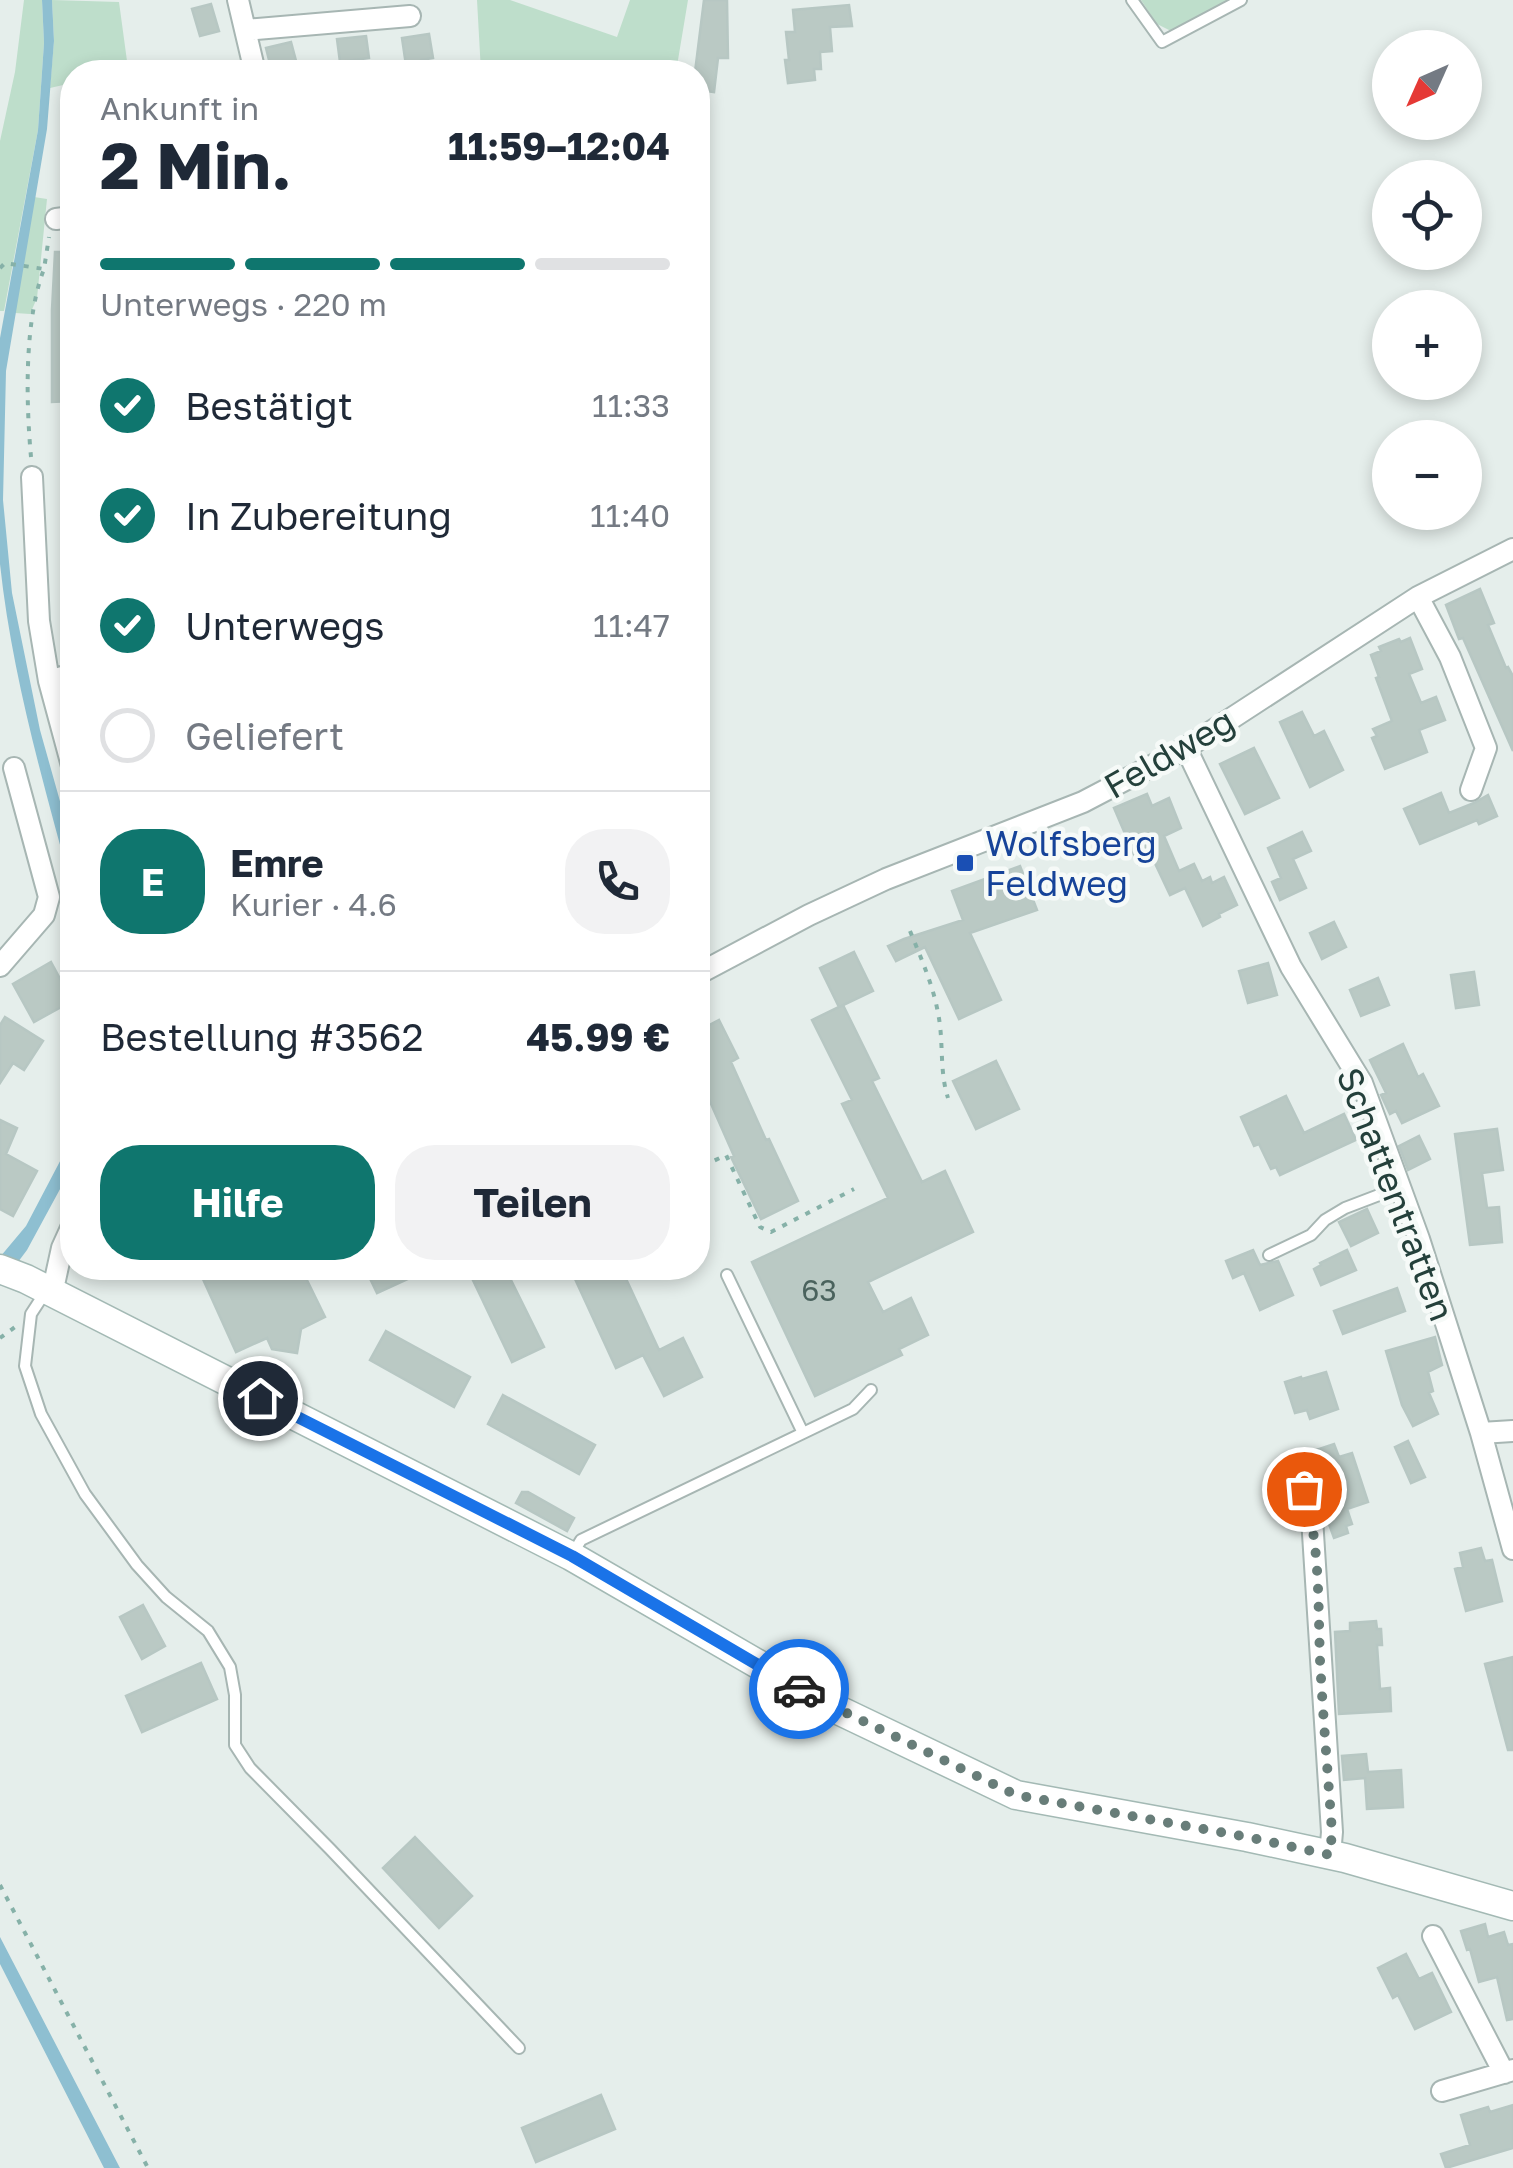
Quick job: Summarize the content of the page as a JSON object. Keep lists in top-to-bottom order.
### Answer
{
  "streets": {
    "street": ["Feldweg", "Schattentratten"]
  },
  "crossings": [
    ["Feldweg", "Schattentratten"]
  ],
  "places": {
    "transit": ["Wolfsberg Feldweg"]
  },
  "house_numbers": ["63"],
  "north": "bottom left",
  "page": {
    "map_buttons": ["+", "−"],
    "heading": ["2 Min.", "Ankunft in", "11:59–12:04"],
    "panel": [
      "Emre",
      "Kurier · 4.6",
      "Bestellung #3562",
      "45.99 €"
    ],
    "bar": "Unterwegs · 220 m",
    "list": [
      ["Bestätigt", "11:33"],
      ["In Zubereitung", "11:40"],
      ["Unterwegs", "11:47"],
      "Geliefert"
    ],
    "round": "E",
    "buttons": ["Hilfe", "Teilen"]
  }
}
